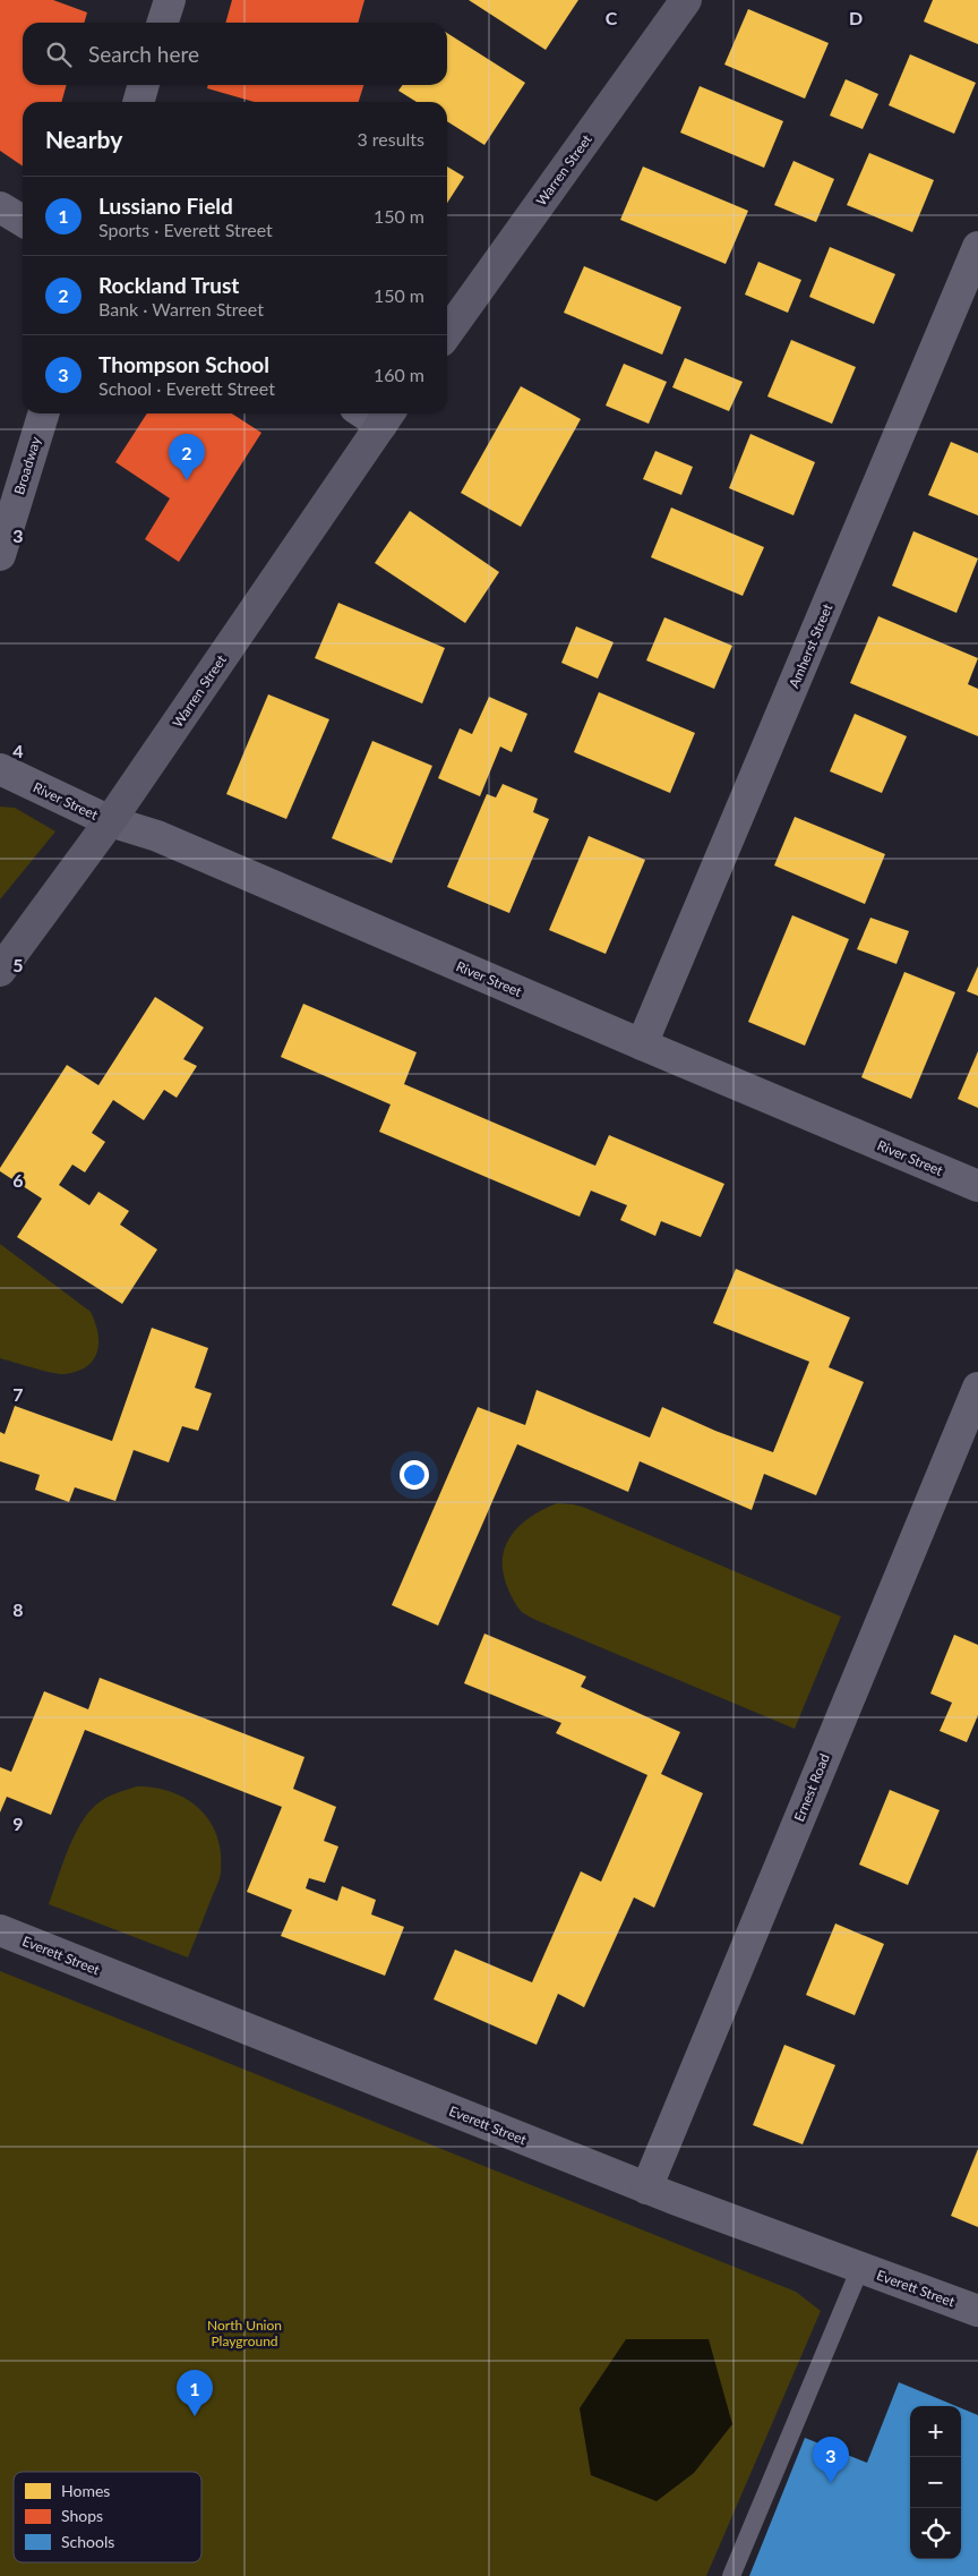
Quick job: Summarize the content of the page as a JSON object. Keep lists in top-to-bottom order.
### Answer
{
  "streets": {
    "main road": ["Warren Street", "Broadway"],
    "street": [
      "Amherst Street",
      "River Street",
      "Ernest Road",
      "Everett Street"
    ]
  },
  "crossings": [
    ["Warren Street", "River Street"],
    ["Amherst Street", "River Street"],
    ["Ernest Road", "Everett Street"]
  ],
  "parks": ["North Union Playground"],
  "legend": ["Homes", "Shops", "Schools"],
  "page": {
    "search": "Search here",
    "heading": ["Nearby", "3 results"],
    "list": [
      {
        "mark": "1",
        "name": "Lussiano Field",
        "note": "Sports · Everett Street",
        "value": "150 m"
      },
      {
        "mark": "2",
        "name": "Rockland Trust",
        "note": "Bank · Warren Street",
        "value": "150 m"
      },
      {
        "mark": "3",
        "name": "Thompson School",
        "note": "School · Everett Street",
        "value": "160 m"
      }
    ],
    "pins": ["2", "1", "3"],
    "map_buttons": ["+", "−"]
  },
  "grid": {
    "columns": ["C", "D"],
    "rows": [
      "3",
      "4",
      "5",
      "6",
      "7",
      "8",
      "9"
    ]
  }
}
